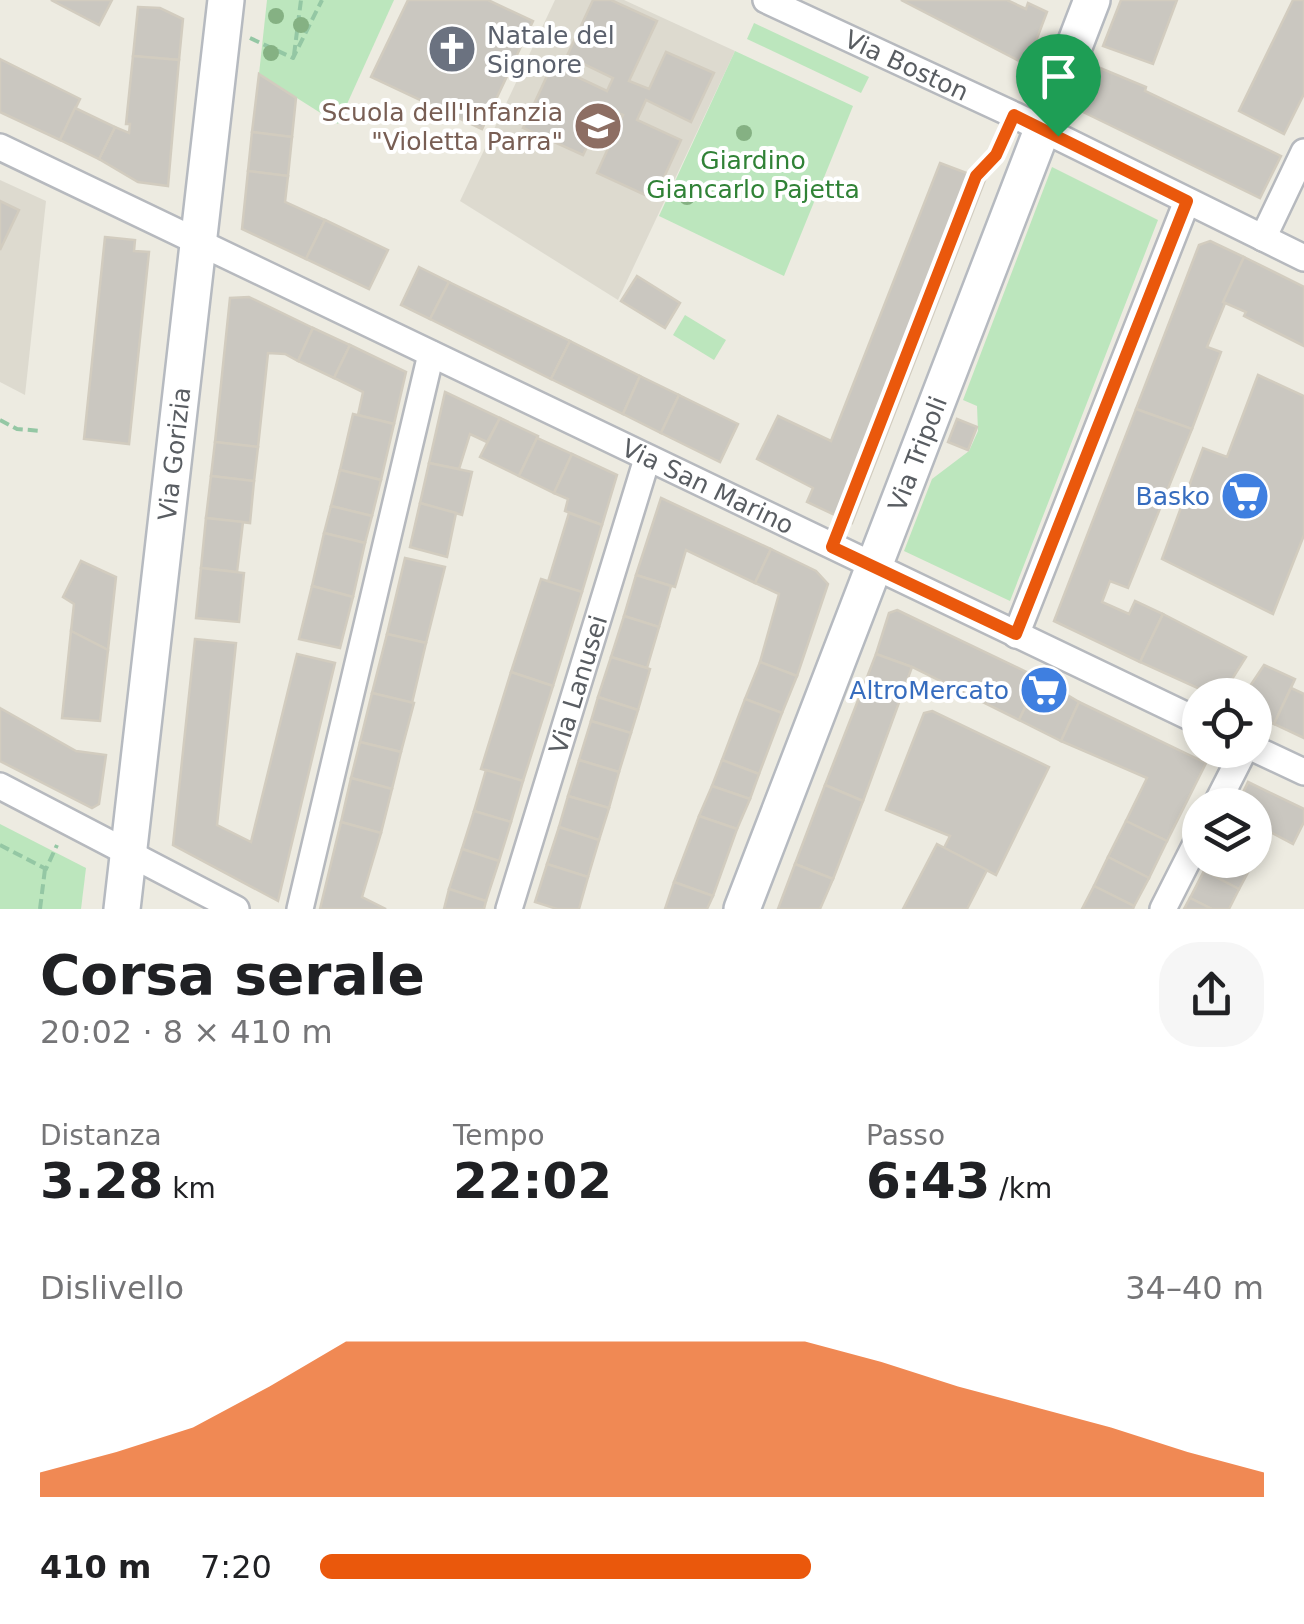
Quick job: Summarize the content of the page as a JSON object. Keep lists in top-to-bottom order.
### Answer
{
  "streets": {
    "street": [
      "Via Boston",
      "Via Gorizia",
      "Via Tripoli",
      "Via San Marino",
      "Via Lanusei"
    ]
  },
  "crossings": [
    ["Via Boston", "Via Tripoli"],
    ["Via Gorizia", "Via San Marino"],
    ["Via Tripoli", "Via San Marino"],
    ["Via San Marino", "Via Lanusei"]
  ],
  "parks": ["Giardino Giancarlo Pajetta"],
  "places": {
    "church": ["Natale del Signore"],
    "school or university": ["Scuola dell'Infanzia \"Violetta Parra\""],
    "supermarket": ["Basko", "AltroMercato"]
  },
  "page": {
    "heading": ["Corsa serale", "20:02 · 8 × 410 m"],
    "stats": [
      ["Distanza", "3.28 km"],
      ["Tempo", "22:02"],
      ["Passo", "6:43 /km"]
    ],
    "chart": ["Dislivello", "34–40 m"],
    "list": [
      {
        "name": "410 m",
        "note": "7:20"
      }
    ]
  }
}
